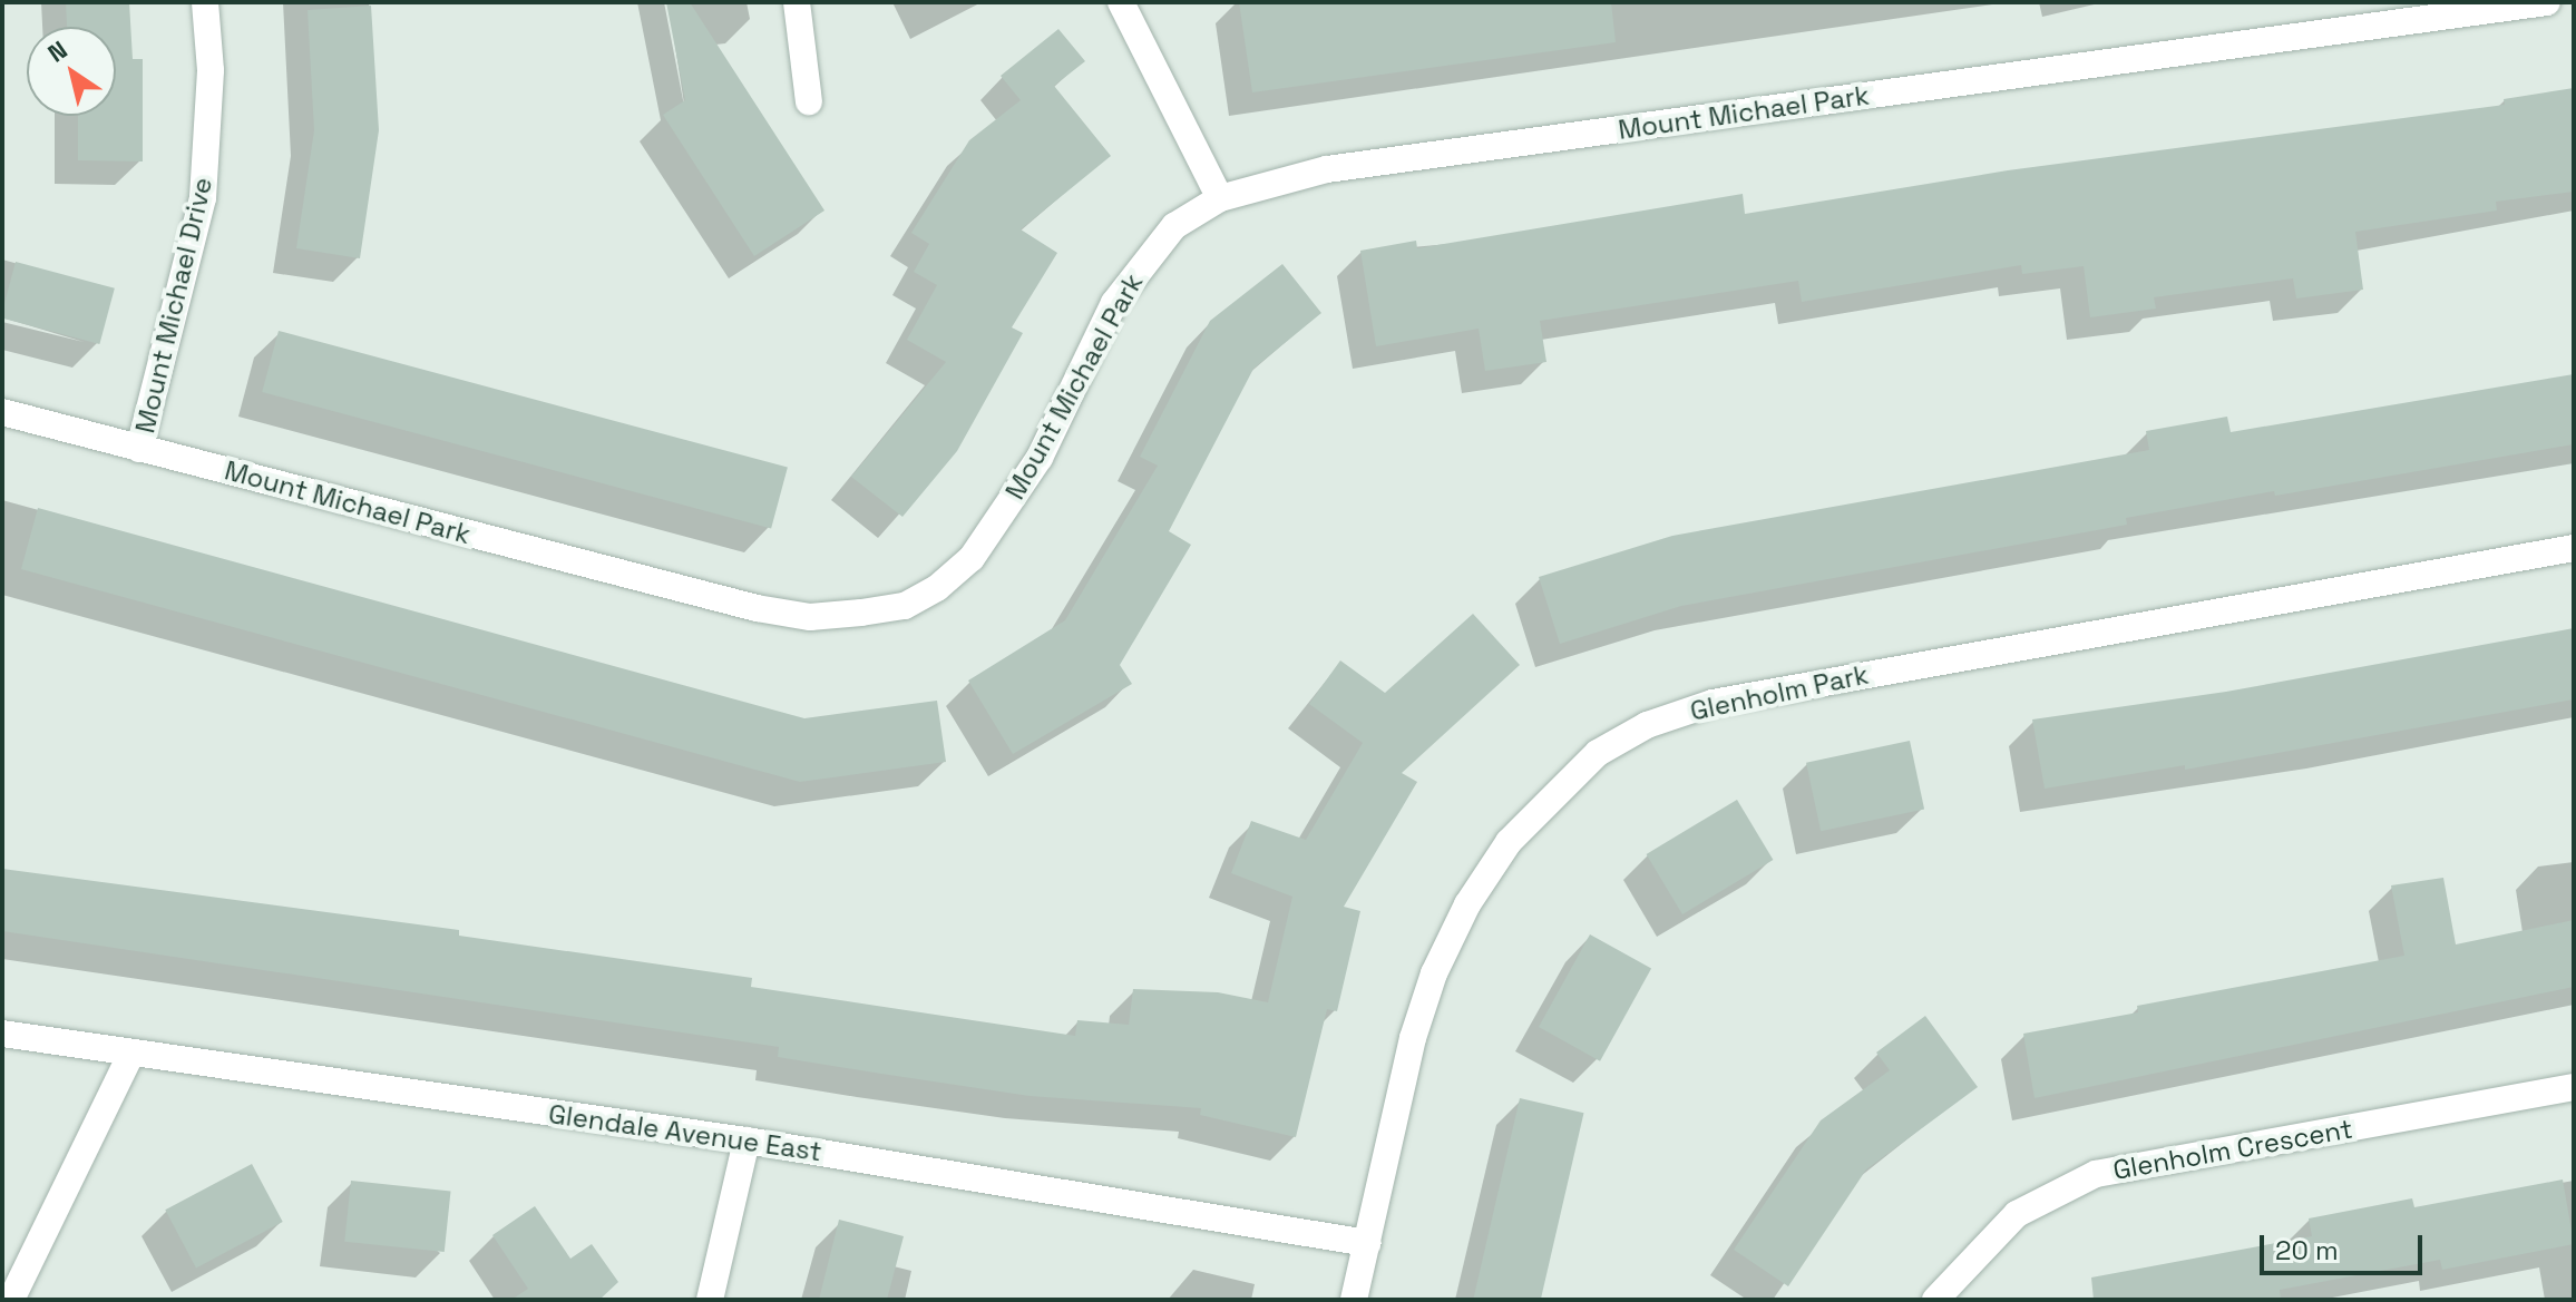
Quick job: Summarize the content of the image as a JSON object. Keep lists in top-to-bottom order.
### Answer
{
  "streets": {
    "street": [
      "Mount Michael Park",
      "Mount Michael Drive",
      "Glenholm Park",
      "Glendale Avenue East",
      "Glenholm Crescent"
    ]
  },
  "crossings": [
    ["Mount Michael Park", "Mount Michael Drive"],
    ["Glenholm Park", "Glendale Avenue East"]
  ],
  "scale_bar": "20 m",
  "north": "top left"
}
